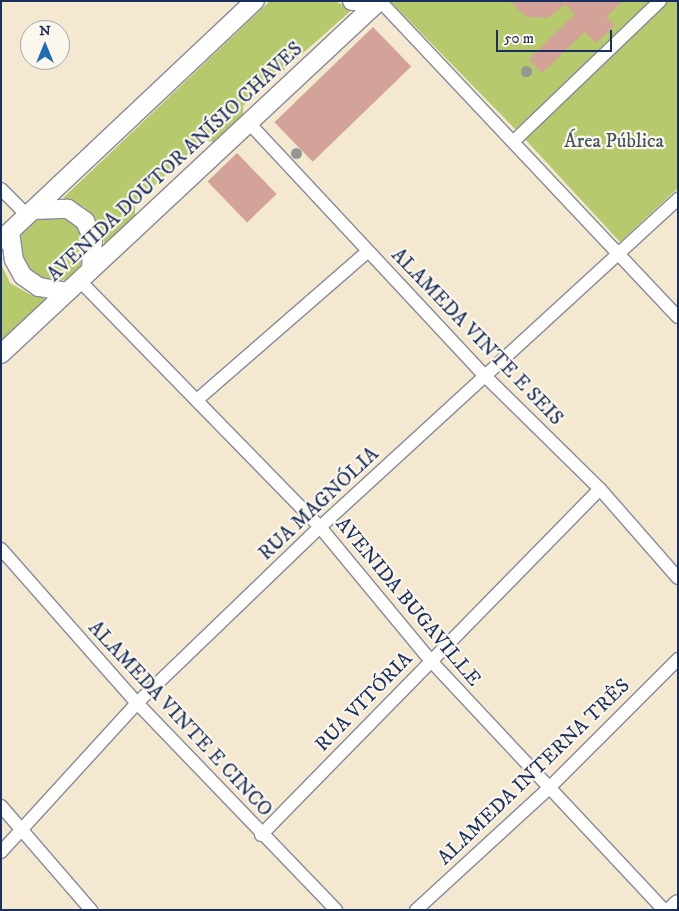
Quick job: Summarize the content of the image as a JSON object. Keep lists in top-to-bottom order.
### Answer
{
  "streets": {
    "main road": ["AVENIDA DOUTOR ANÍSIO CHAVES"],
    "street": [
      "ALAMEDA VINTE E SEIS",
      "RUA MAGNÓLIA",
      "AVENIDA BUGAVILLE",
      "RUA VITÓRIA",
      "ALAMEDA VINTE E CINCO",
      "ALAMEDA INTERNA TRÊS"
    ]
  },
  "crossings": [
    ["AVENIDA DOUTOR ANÍSIO CHAVES", "ALAMEDA VINTE E SEIS"],
    ["AVENIDA DOUTOR ANÍSIO CHAVES", "AVENIDA BUGAVILLE"],
    ["ALAMEDA VINTE E SEIS", "RUA MAGNÓLIA"],
    ["ALAMEDA VINTE E SEIS", "RUA VITÓRIA"],
    ["RUA MAGNÓLIA", "AVENIDA BUGAVILLE"],
    ["RUA MAGNÓLIA", "ALAMEDA VINTE E CINCO"],
    ["AVENIDA BUGAVILLE", "RUA VITÓRIA"],
    ["AVENIDA BUGAVILLE", "ALAMEDA INTERNA TRÊS"],
    ["RUA VITÓRIA", "ALAMEDA VINTE E CINCO"]
  ],
  "parks": ["Área Pública"],
  "scale_bar": "50 m",
  "north": "top"
}
